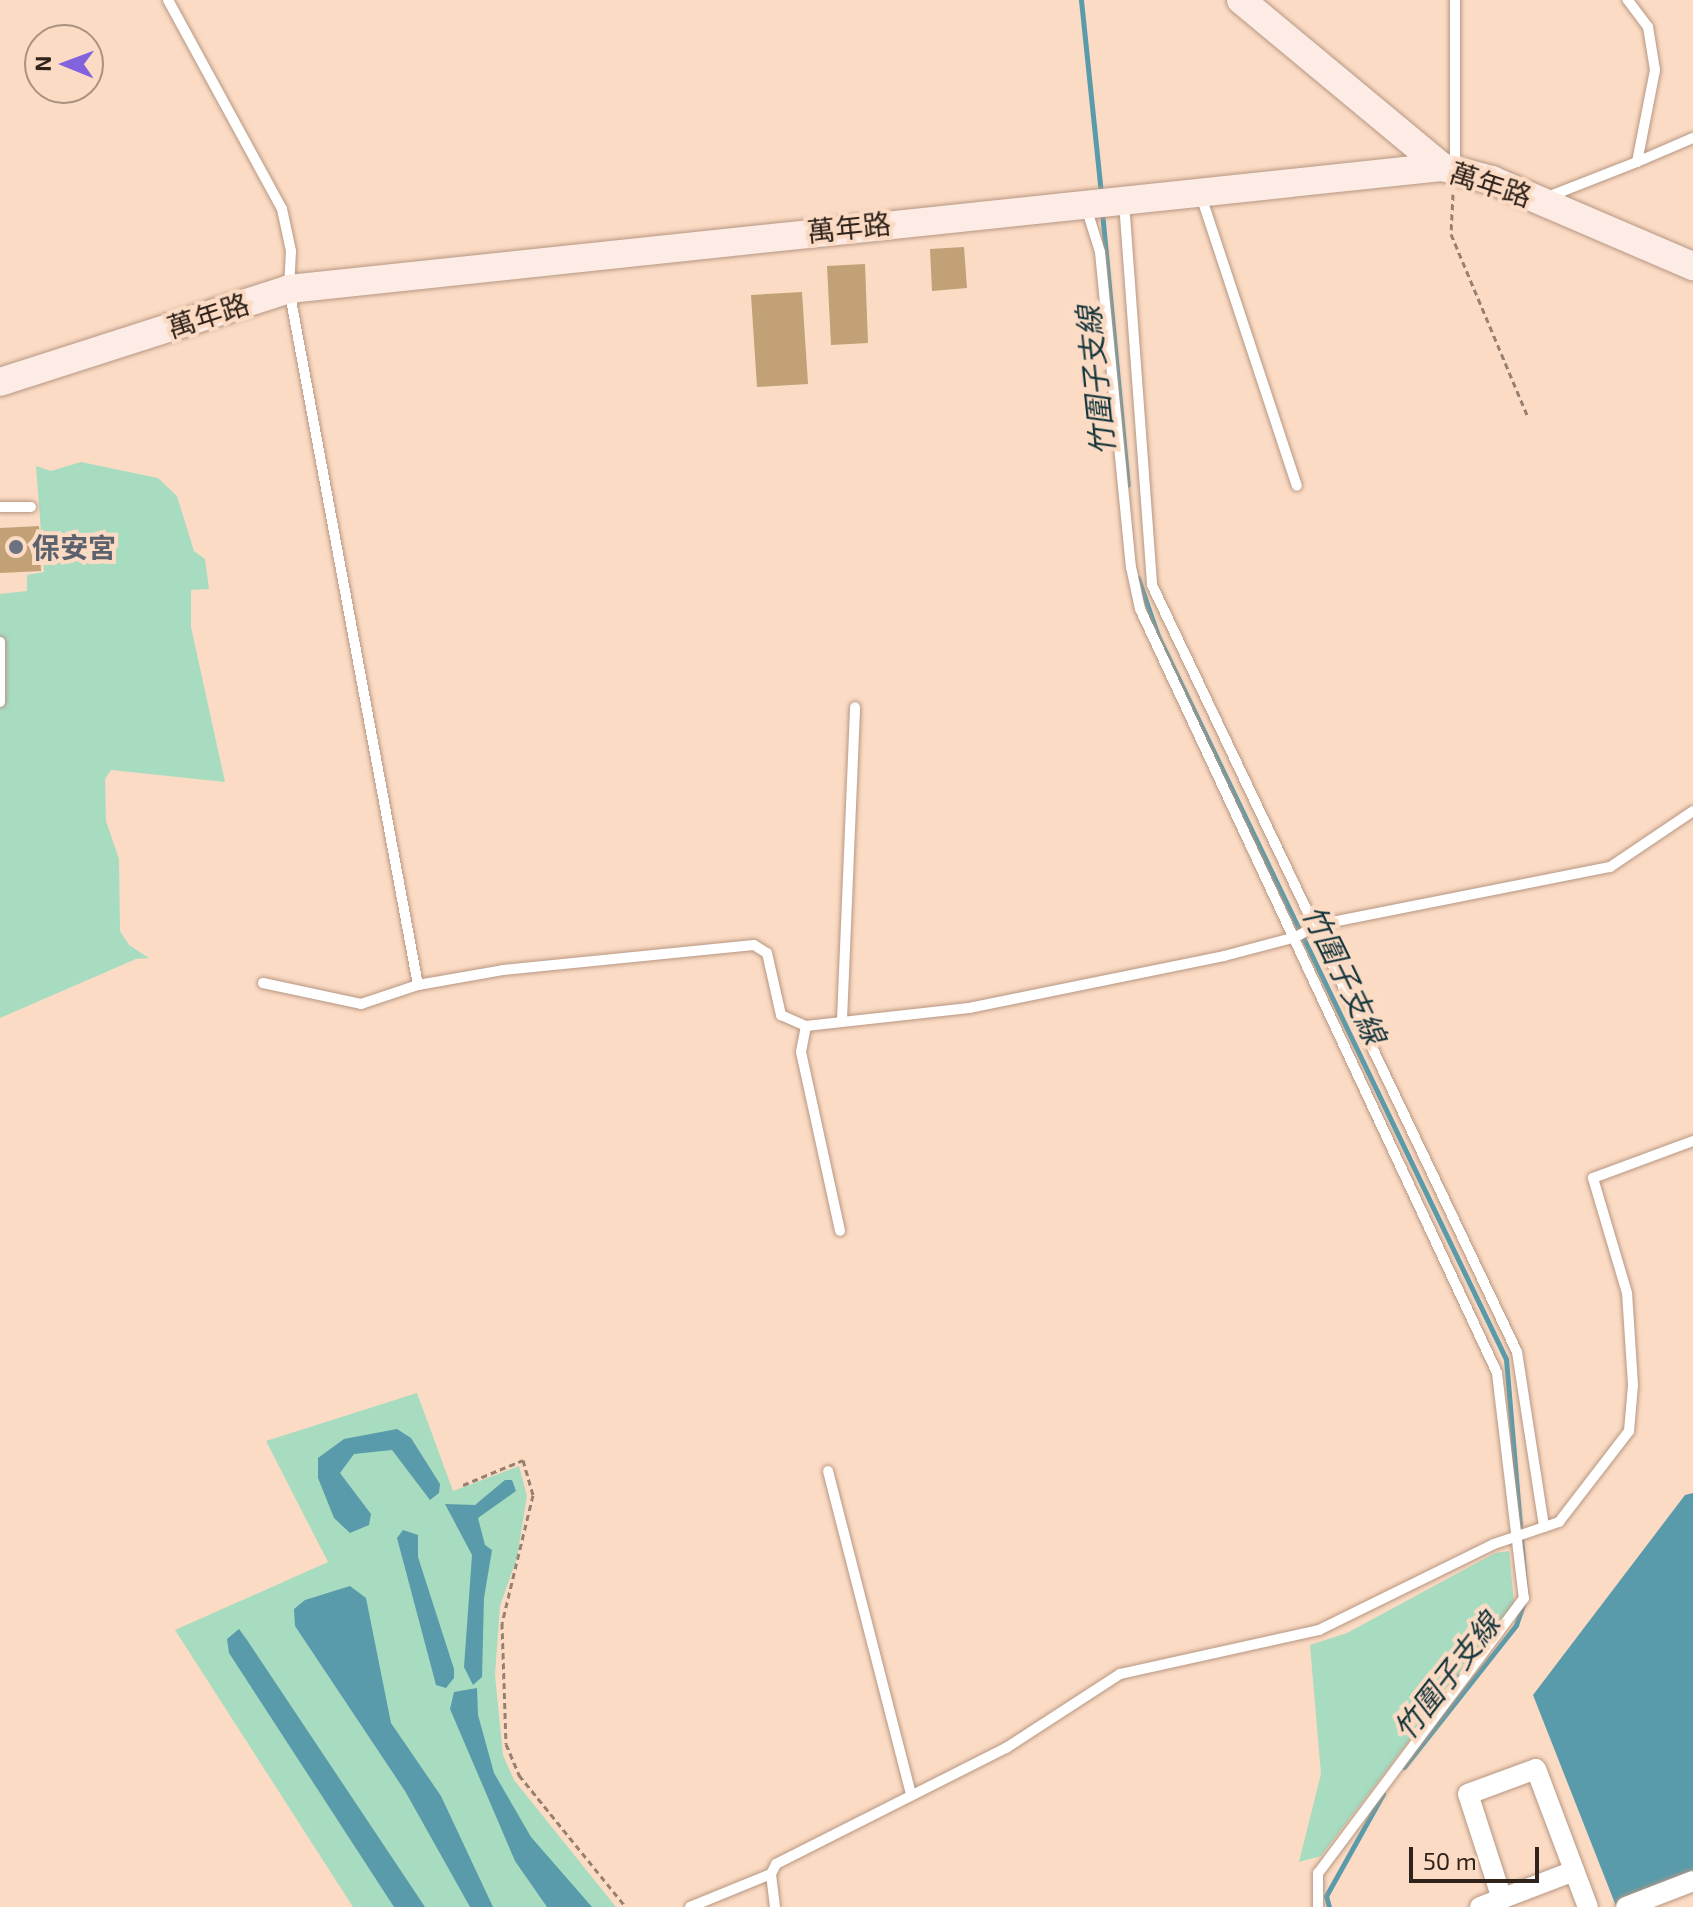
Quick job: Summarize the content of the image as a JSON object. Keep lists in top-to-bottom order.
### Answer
{
  "streets": {
    "street": ["萬年路"]
  },
  "water": ["竹圍子支線"],
  "places": ["保安宮"],
  "scale_bar": "50 m",
  "north": "left"
}
